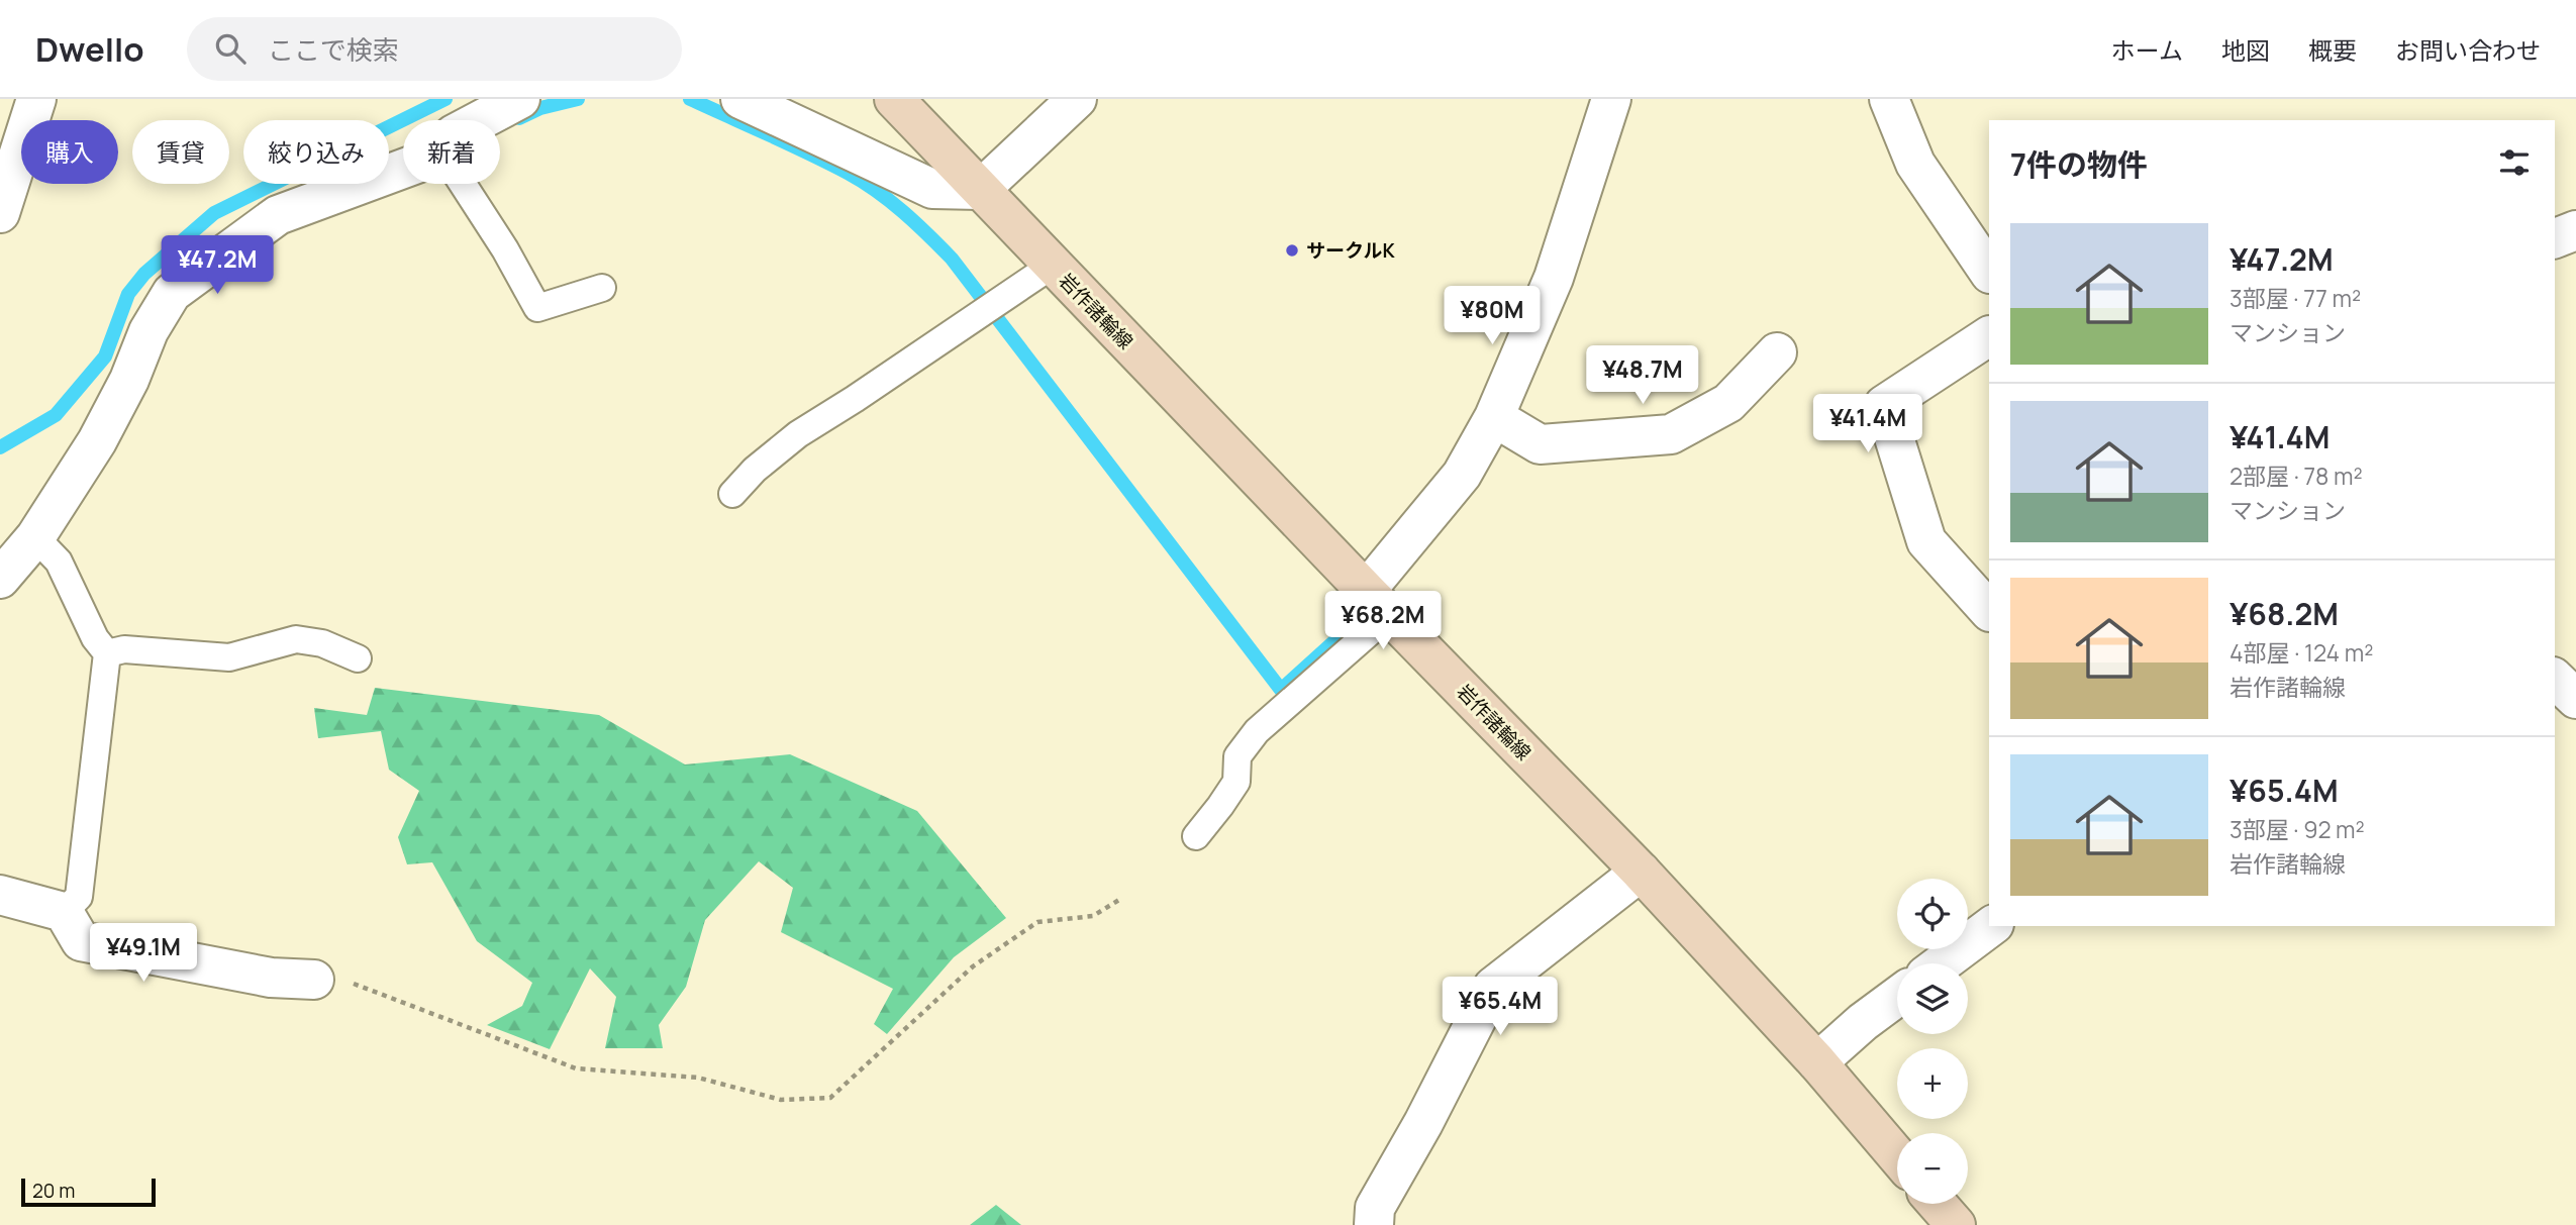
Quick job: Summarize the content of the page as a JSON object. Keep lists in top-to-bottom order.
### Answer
{
  "streets": {
    "main road": ["岩作諸輪線"]
  },
  "places": ["サークルK"],
  "scale_bar": "20 m",
  "page": {
    "header": "Dwello",
    "search": "ここで検索",
    "nav": [
      "ホーム",
      "地図",
      "概要",
      "お問い合わせ"
    ],
    "chip": [
      "購入",
      "賃貸",
      "絞り込み",
      "新着"
    ],
    "heading": "7件の物件",
    "list": [
      {
        "name": "¥47.2M",
        "note": "3部屋 · 77 m² · マンション"
      },
      {
        "name": "¥41.4M",
        "note": "2部屋 · 78 m² · マンション"
      },
      {
        "name": "¥68.2M",
        "note": "4部屋 · 124 m² · 岩作諸輪線"
      },
      {
        "name": "¥65.4M",
        "note": "3部屋 · 92 m² · 岩作諸輪線"
      }
    ],
    "price": [
      "¥47.2M",
      "¥80M",
      "¥48.7M",
      "¥41.4M",
      "¥68.2M",
      "¥49.1M",
      "¥65.4M"
    ],
    "map_buttons": ["+", "−"],
    "scale": "20 m"
  }
}
